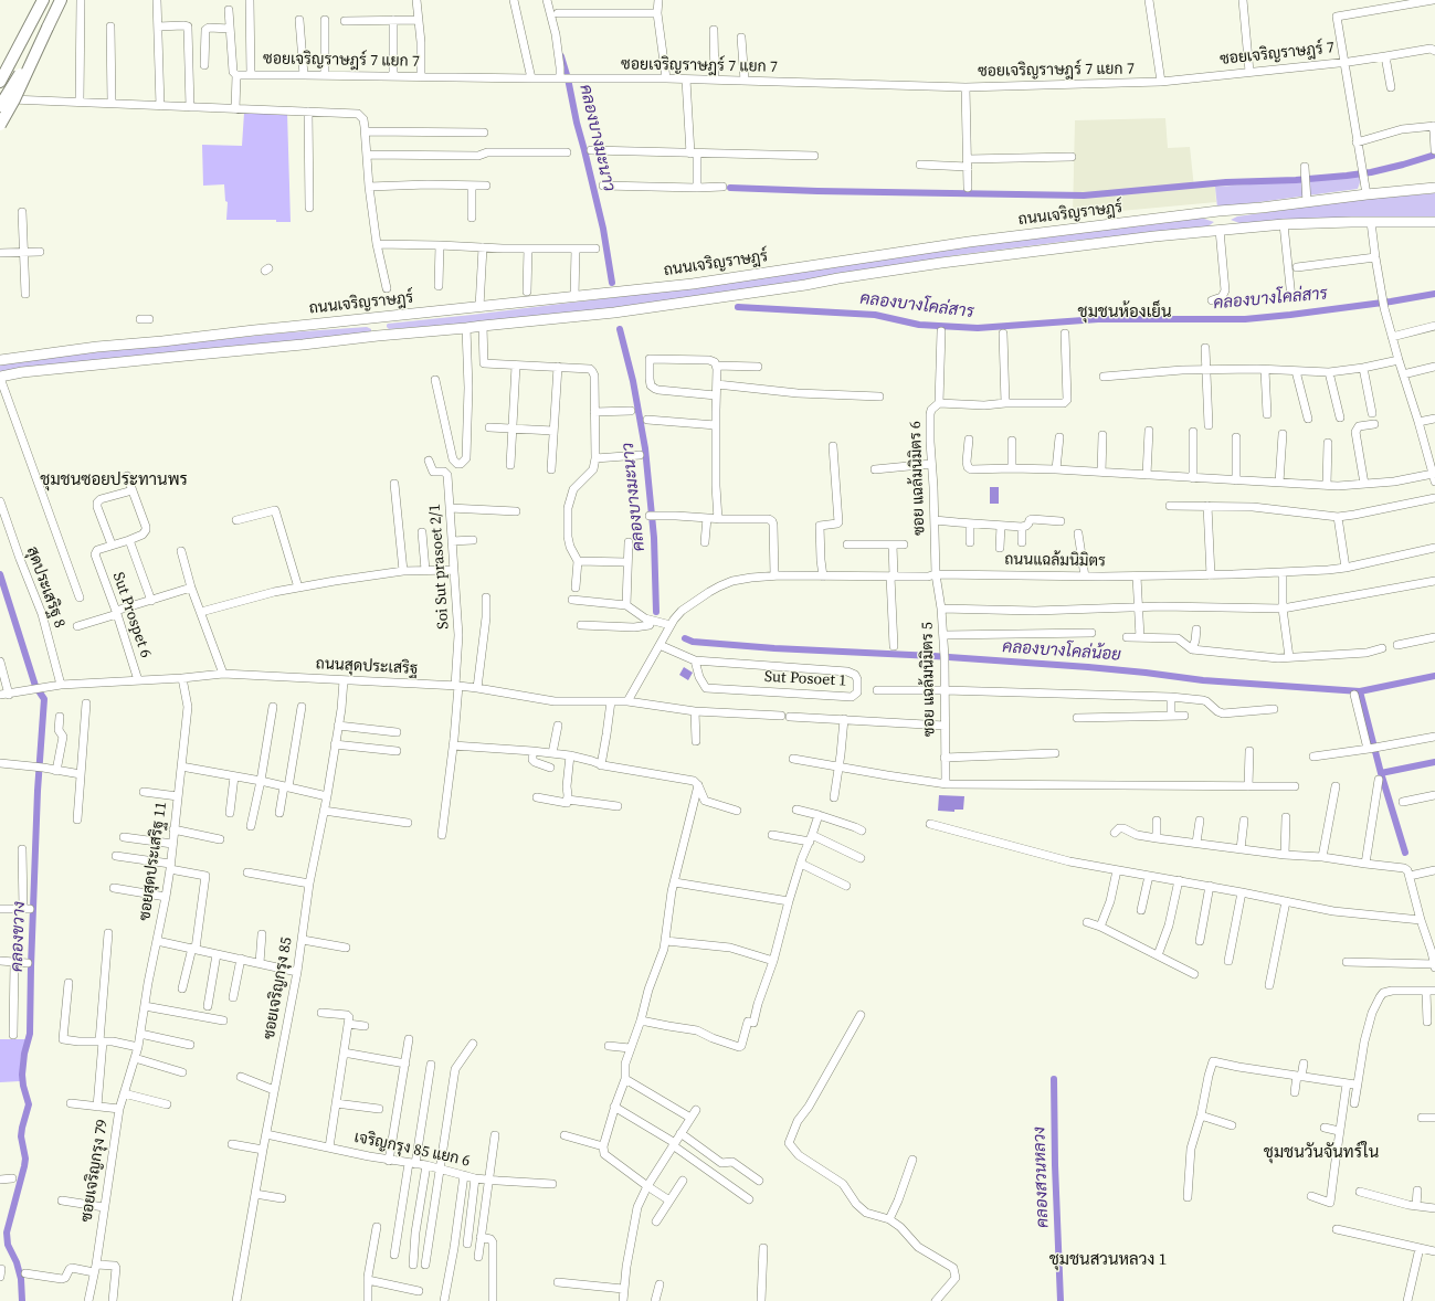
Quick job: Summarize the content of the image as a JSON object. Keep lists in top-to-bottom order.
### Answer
{
  "streets": {
    "main road": ["ถนนเจริญราษฎร์"],
    "street": [
      "ซอยเจริญราษฎร์ 7",
      "ซอยเจริญราษฎร์ 7 แยก 7",
      "ซอย แฉล้มนิมิตร 6",
      "ถนนแฉล้มนิมิตร",
      "Soi Sut prasoet 2/1",
      "สุดประเสริฐ 8",
      "Sut Prospet 6",
      "ถนนสุดประเสริฐ",
      "Sut Posoet 1",
      "ซอย แฉล้มนิมิตร 5",
      "ซอยสุดประเสริฐ 11",
      "ซอยเจริญกรุง 85",
      "เจริญกรุง 85 แยก 6",
      "ซอยเจริญกรุง 79"
    ]
  },
  "crossings": [
    ["ซอยเจริญราษฎร์ 7", "ซอยเจริญราษฎร์ 7 แยก 7"],
    ["ซอยเจริญราษฎร์ 7", "ถนนเจริญราษฎร์"],
    ["ซอย แฉล้มนิมิตร 6", "ถนนแฉล้มนิมิตร"],
    ["ซอย แฉล้มนิมิตร 6", "ซอย แฉล้มนิมิตร 5"],
    ["ถนนแฉล้มนิมิตร", "ซอย แฉล้มนิมิตร 5"],
    ["Soi Sut prasoet 2/1", "ถนนสุดประเสริฐ"],
    ["สุดประเสริฐ 8", "ถนนสุดประเสริฐ"],
    ["Sut Prospet 6", "ถนนสุดประเสริฐ"],
    ["ถนนสุดประเสริฐ", "ซอยสุดประเสริฐ 11"],
    ["ถนนสุดประเสริฐ", "ซอยเจริญกรุง 85"],
    ["ซอยสุดประเสริฐ 11", "ซอยเจริญกรุง 79"],
    ["ซอยเจริญกรุง 85", "เจริญกรุง 85 แยก 6"]
  ],
  "districts": [
    "ชุมชนห้องเย็น",
    "ชุมชนซอยประทานพร",
    "ชุมชนวันจันทร์ใน",
    "ชุมชนสวนหลวง 1"
  ],
  "water": [
    "คลองบางมะนาว",
    "คลองบางโคล่สาร",
    "คลองบางโคล่น้อย",
    "คลองขวาง",
    "คลองสวนหลวง"
  ]
}
